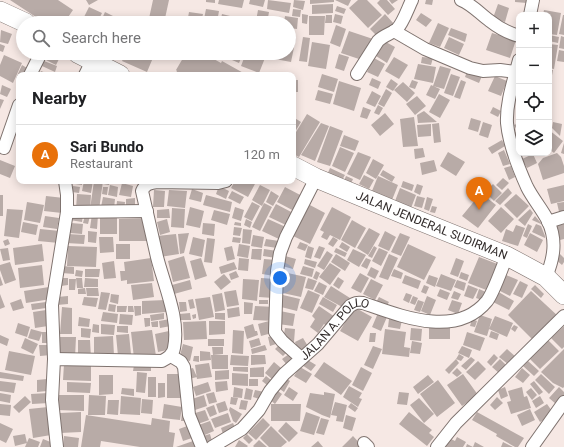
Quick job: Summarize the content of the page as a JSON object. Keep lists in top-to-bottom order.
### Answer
{
  "streets": {
    "main road": ["JALAN JENDERAL SUDIRMAN"],
    "street": ["JALAN A. POLLO"]
  },
  "crossings": [
    ["JALAN JENDERAL SUDIRMAN", "JALAN A. POLLO"]
  ],
  "page": {
    "map_buttons": ["+", "−"],
    "search": "Search here",
    "heading": "Nearby",
    "list": [
      {
        "mark": "A",
        "name": "Sari Bundo",
        "note": "Restaurant",
        "value": "120 m"
      }
    ],
    "pins": "A"
  }
}
